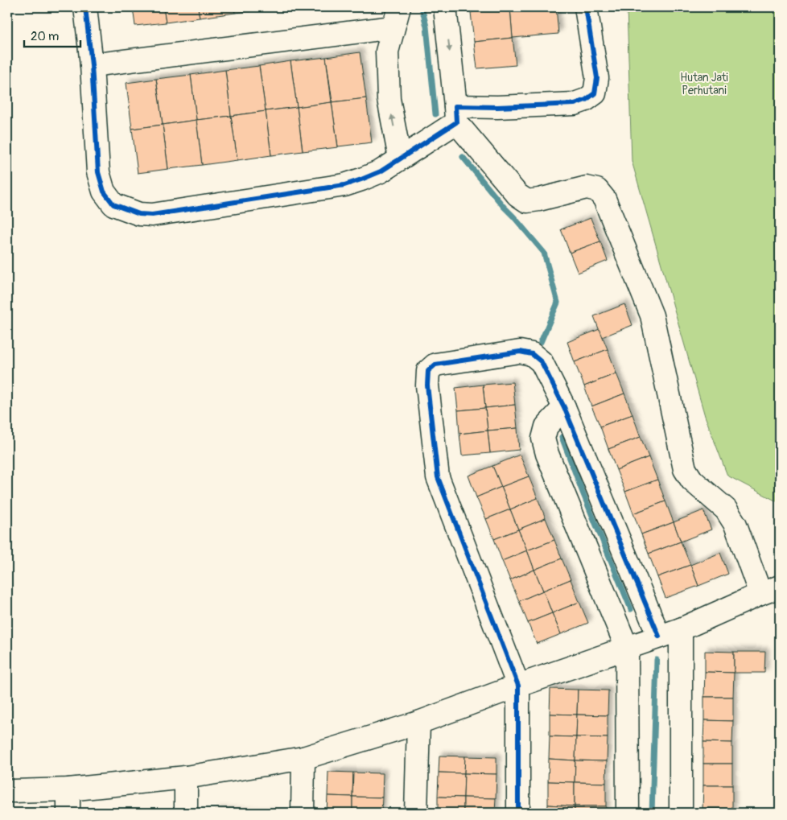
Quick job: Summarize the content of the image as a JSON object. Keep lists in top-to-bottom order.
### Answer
{
  "parks": ["Hutan Jati Perhutani"],
  "scale_bar": "20 m"
}
